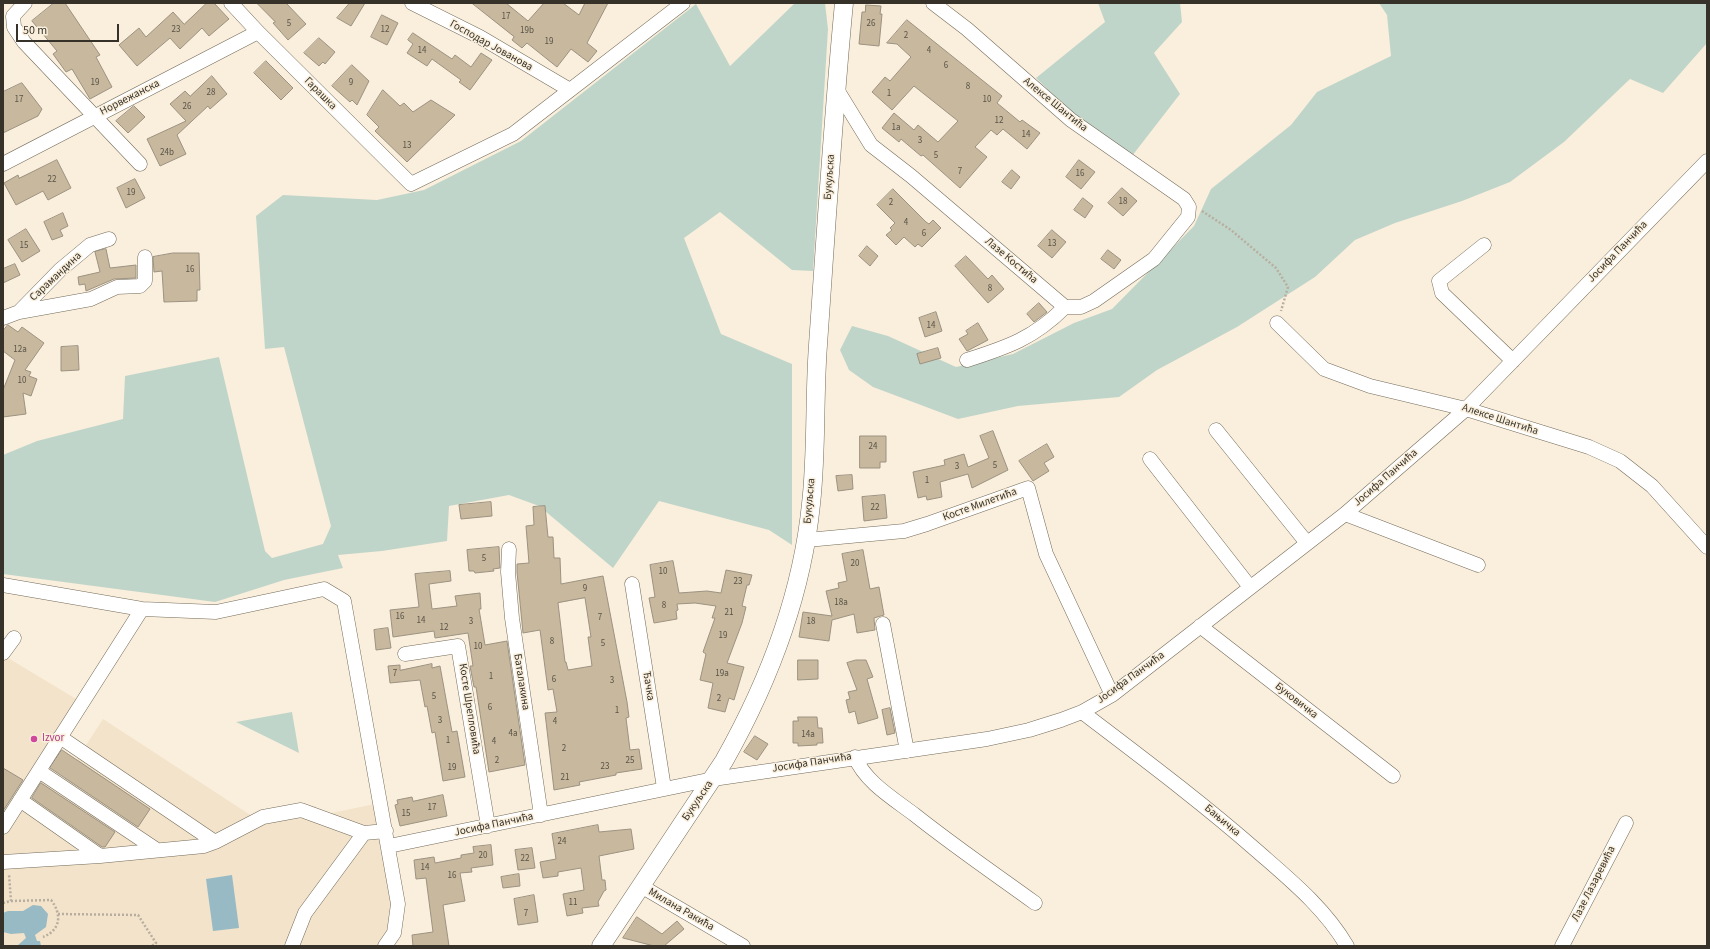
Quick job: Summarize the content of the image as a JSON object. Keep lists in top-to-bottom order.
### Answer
{
  "streets": {
    "main road": ["Букуљска"],
    "street": [
      "Господар Јованова",
      "Гарашка",
      "Норвежанска",
      "Алексе Шантића",
      "Јосифа Панчића",
      "Лазе Костића",
      "Сарамандина",
      "Косте Милетића",
      "Баталакина",
      "Ђачка",
      "Буковичка",
      "Косте Шрепловића",
      "Бањичка",
      "Лазе Лазаревића",
      "Милана Ракића"
    ]
  },
  "crossings": [
    ["Господар Јованова", "Гарашка"],
    ["Гарашка", "Норвежанска"],
    ["Алексе Шантића", "Јосифа Панчића"],
    ["Букуљска", "Јосифа Панчића"],
    ["Букуљска", "Лазе Костића"],
    ["Букуљска", "Косте Милетића"],
    ["Букуљска", "Милана Ракића"],
    ["Јосифа Панчића", "Косте Милетића"],
    ["Јосифа Панчића", "Баталакина"],
    ["Јосифа Панчића", "Ђачка"],
    ["Јосифа Панчића", "Буковичка"],
    ["Јосифа Панчића", "Косте Шрепловића"],
    ["Јосифа Панчића", "Бањичка"]
  ],
  "places": ["Izvor"],
  "house_numbers": [
    "17",
    "5",
    "26",
    "23",
    "12",
    "19b",
    "2",
    "19",
    "14",
    "4",
    "6",
    "19",
    "9",
    "8",
    "28",
    "1",
    "17",
    "10",
    "26",
    "12",
    "1a",
    "14",
    "3",
    "13",
    "24b",
    "5",
    "7",
    "16",
    "22",
    "19",
    "18",
    "2",
    "4",
    "6",
    "13",
    "15",
    "16",
    "8",
    "14",
    "12a",
    "10",
    "24",
    "5",
    "3",
    "1",
    "22",
    "5",
    "20",
    "10",
    "23",
    "9",
    "18a",
    "8",
    "21",
    "16",
    "7",
    "14",
    "3",
    "18",
    "12",
    "19",
    "8",
    "5",
    "10",
    "7",
    "19a",
    "1",
    "6",
    "3",
    "5",
    "2",
    "6",
    "1",
    "3",
    "4",
    "4a",
    "14a",
    "1",
    "4",
    "2",
    "2",
    "25",
    "23",
    "19",
    "21",
    "17",
    "15",
    "24",
    "20",
    "22",
    "14",
    "16",
    "11",
    "7"
  ],
  "scale_bar": "50 m"
}
